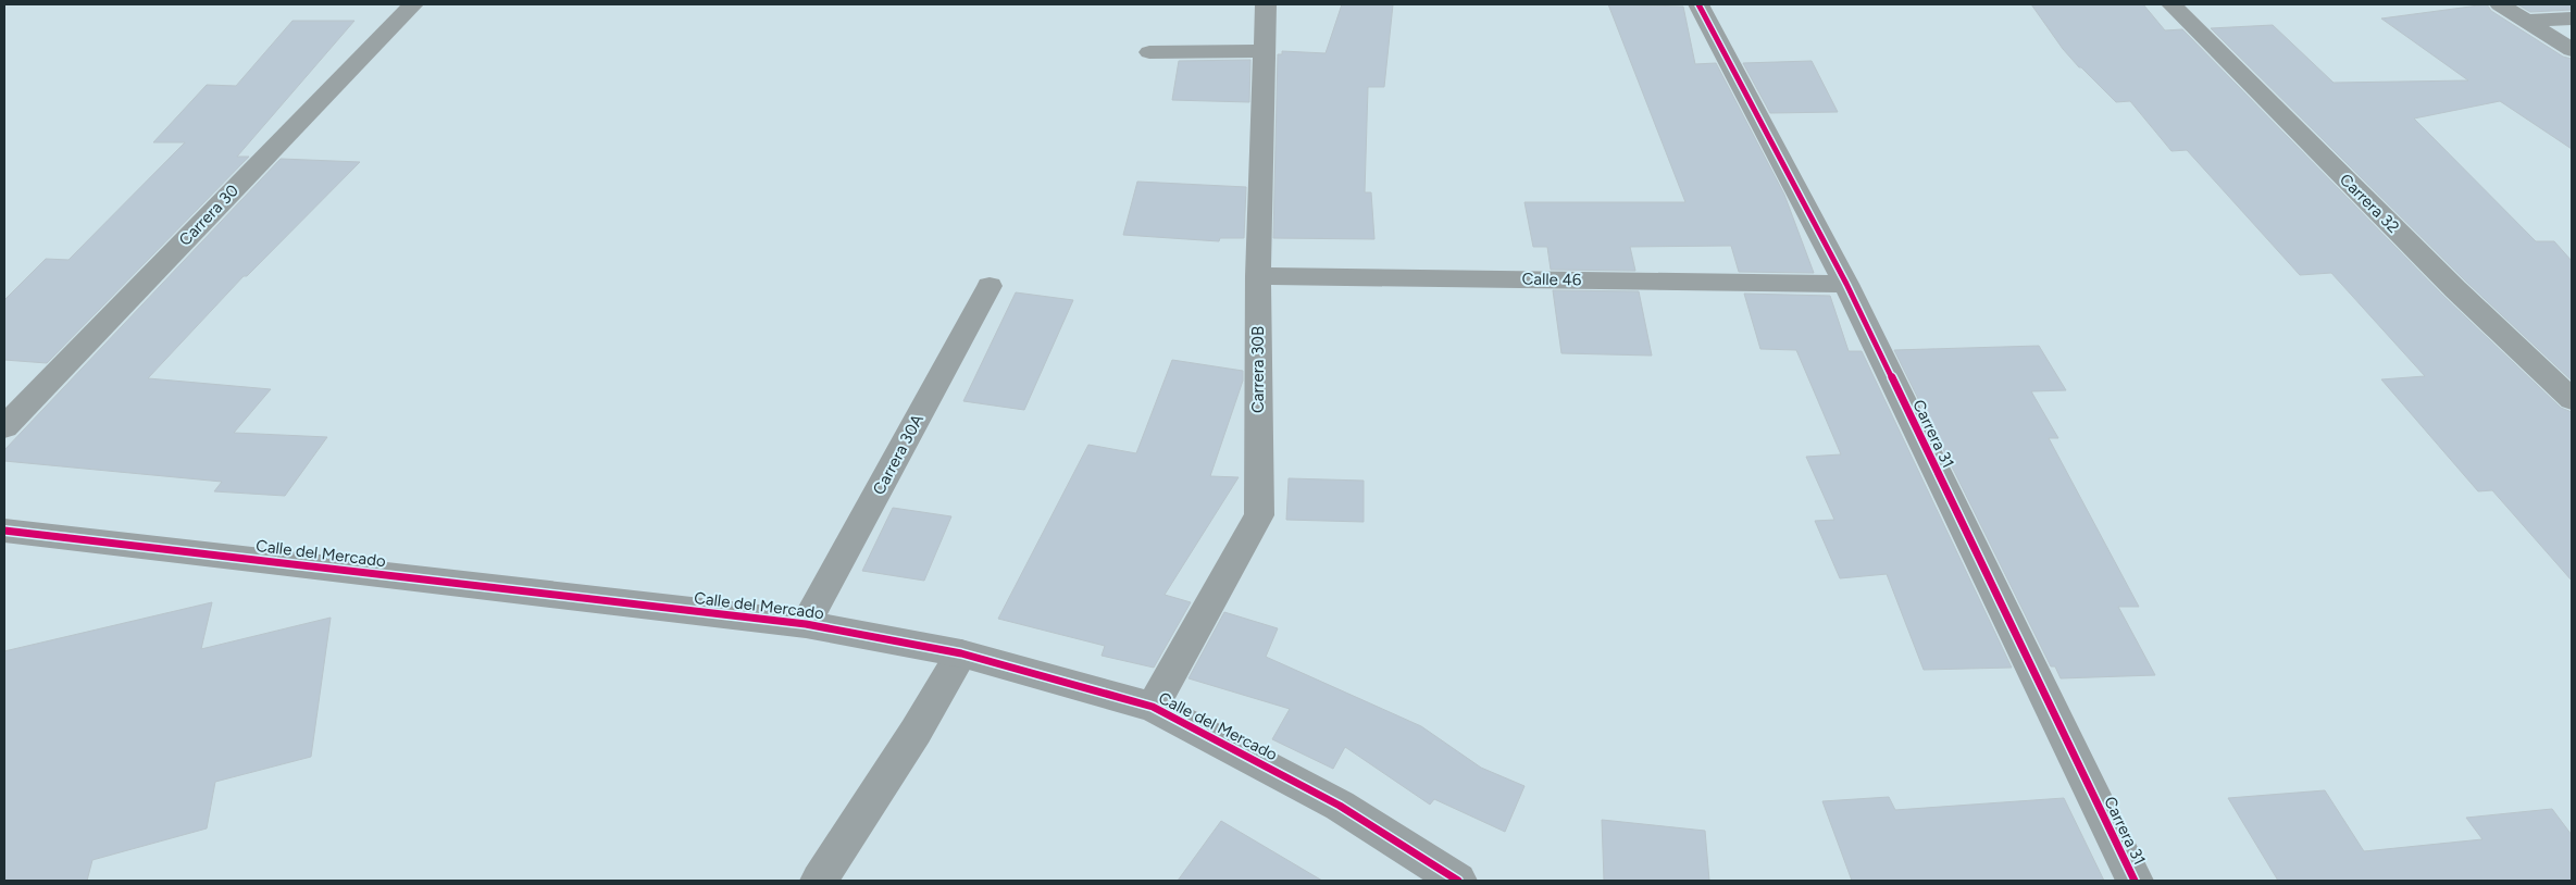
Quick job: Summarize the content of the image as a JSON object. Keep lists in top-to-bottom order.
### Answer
{
  "streets": {
    "street": [
      "Carrera 32",
      "Carrera 30",
      "Calle 46",
      "Carrera 30B",
      "Carrera 31",
      "Carrera 30A",
      "Calle del Mercado"
    ]
  },
  "crossings": [
    ["Calle 46", "Carrera 30B"],
    ["Calle 46", "Carrera 31"],
    ["Carrera 30B", "Calle del Mercado"],
    ["Carrera 30A", "Calle del Mercado"]
  ]
}
